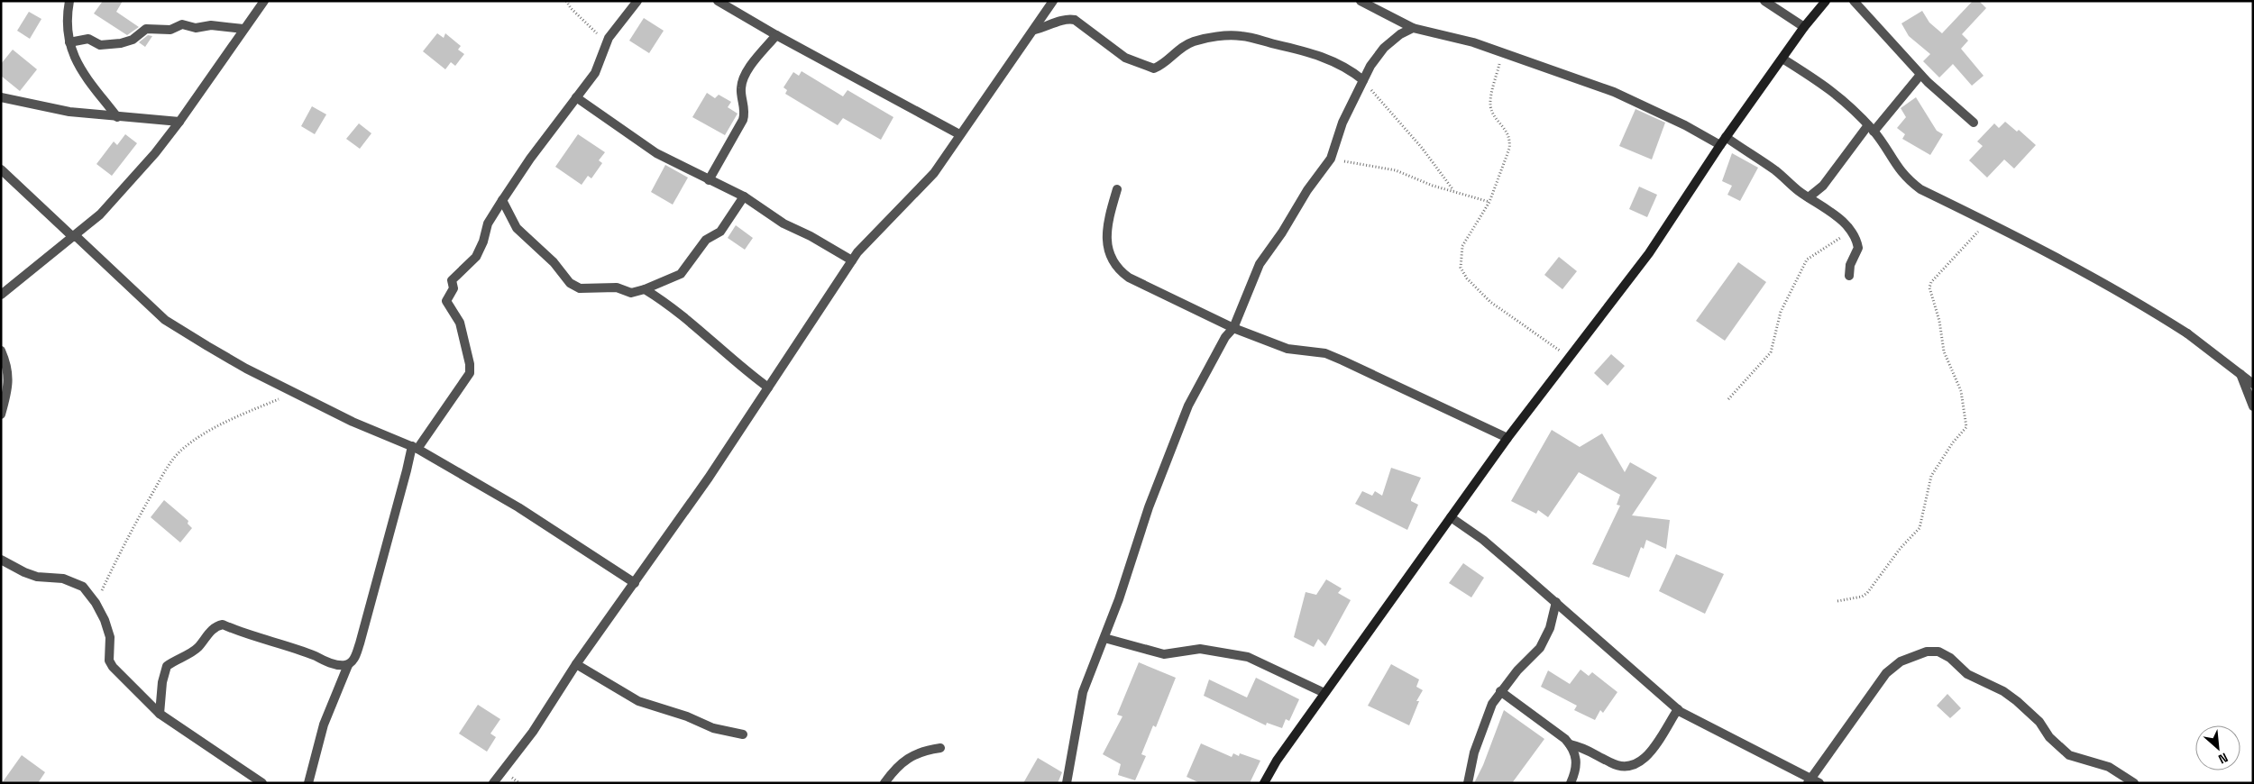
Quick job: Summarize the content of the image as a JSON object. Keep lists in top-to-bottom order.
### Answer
{
  "north": "bottom right"
}
